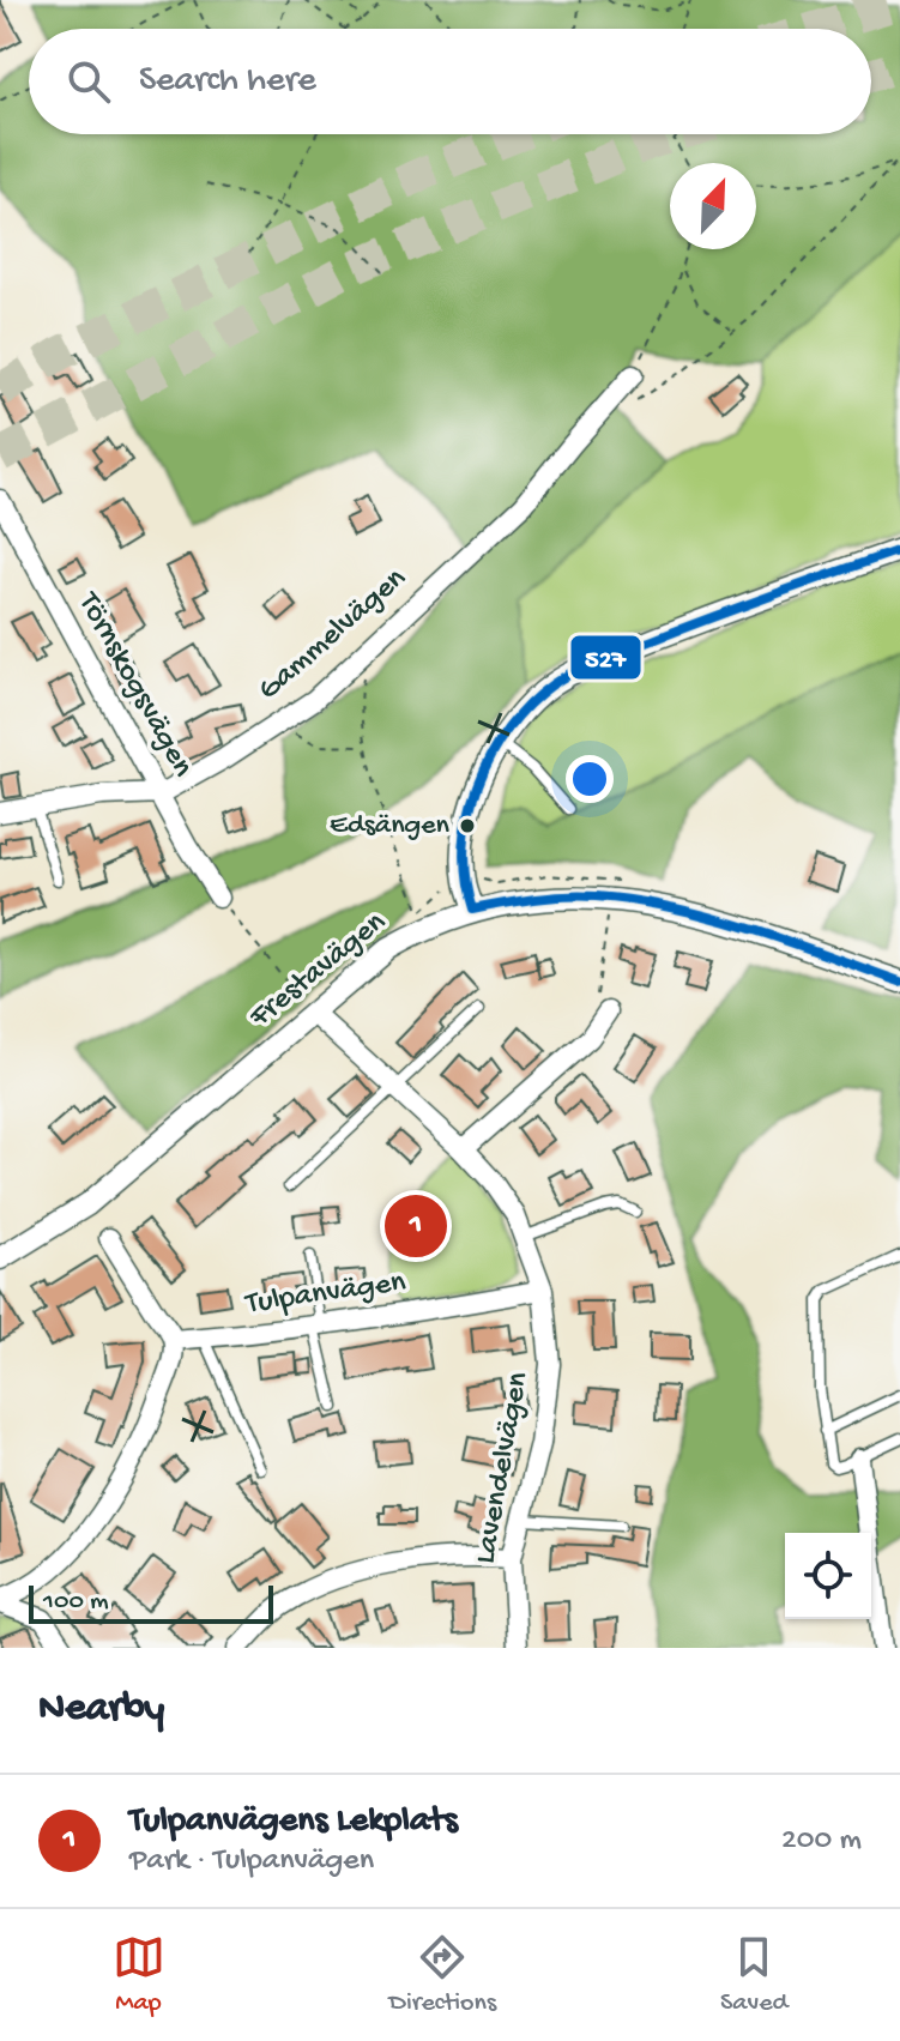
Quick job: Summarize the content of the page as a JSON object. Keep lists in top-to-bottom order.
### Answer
{
  "streets": {
    "street": [
      "Gammelvägen",
      "Törnskogsvägen",
      "Frestavägen",
      "Tulpanvägen",
      "Lavendelvägen"
    ]
  },
  "crossings": [
    ["Gammelvägen", "Törnskogsvägen"],
    ["Frestavägen", "Lavendelvägen"],
    ["Tulpanvägen", "Lavendelvägen"]
  ],
  "places": ["Edsängen"],
  "lines": ["transit line 527"],
  "scale_bar": "100 m",
  "north": "top right",
  "page": {
    "search": "Search here",
    "pins": "1",
    "scale": "100 m",
    "heading": "Nearby",
    "list": [
      {
        "mark": "1",
        "name": "Tulpanvägens Lekplats",
        "note": "Park · Tulpanvägen",
        "value": "200 m"
      }
    ],
    "nav": ["Map", "Directions", "Saved"]
  }
}
